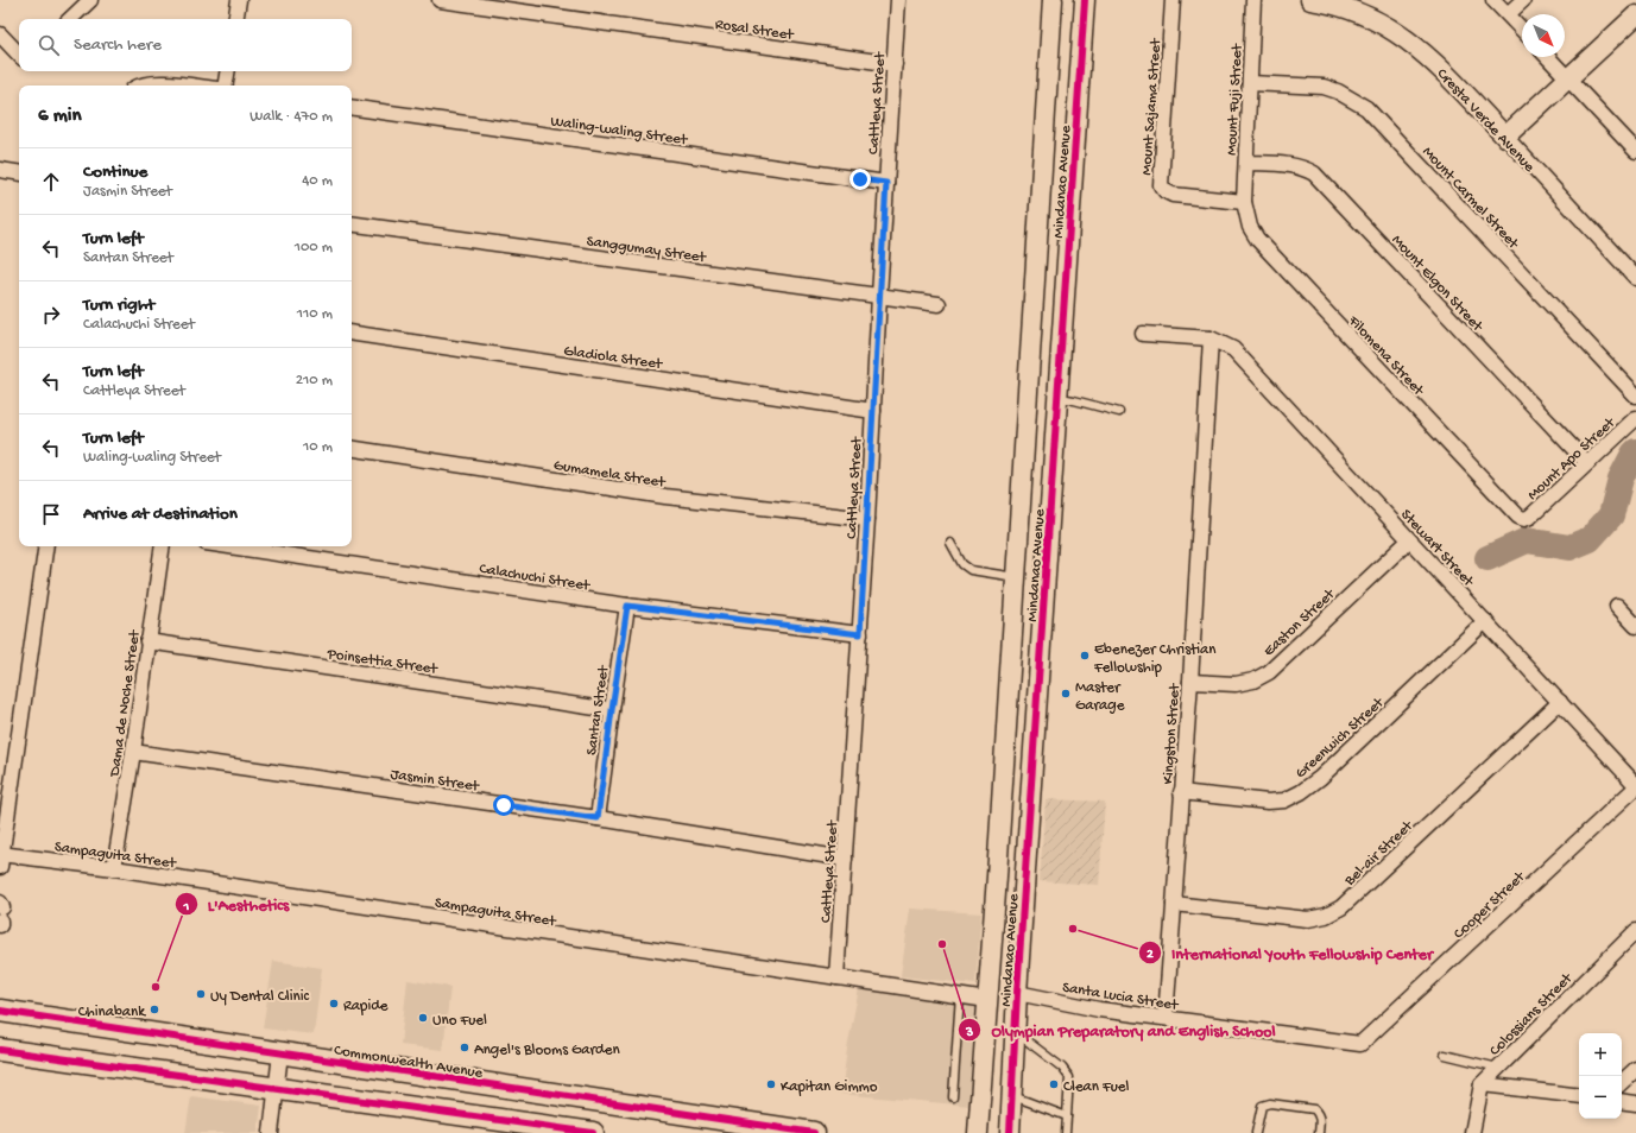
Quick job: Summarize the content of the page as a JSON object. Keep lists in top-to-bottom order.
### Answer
{
  "streets": {
    "main road": ["Commonwealth Avenue"],
    "street": [
      "Rosal Street",
      "Mount Fuji Street",
      "Cattleya Street",
      "Mount Sajama Street",
      "Cresta Verde Avenue",
      "Waling-waling Street",
      "Mindanao Avenue",
      "Mount Carmel Street",
      "Sanggumay Street",
      "Mount Elgon Street",
      "Filomena Street",
      "Gladiola Street",
      "Mount Apo Street",
      "Gumamela Street",
      "Stewart Street",
      "Calachuchi Street",
      "Easton Street",
      "Poinsettia Street",
      "Dama de Noche Street",
      "Santan Street",
      "Kingston Street",
      "Greenwich Street",
      "Jasmin Street",
      "Bel-air Street",
      "Sampaguita Street",
      "Cooper Street",
      "Santa Lucia Street",
      "Colossians Street"
    ]
  },
  "crossings": [
    ["Rosal Street", "Cattleya Street"],
    ["Mount Fuji Street", "Mount Sajama Street"],
    ["Mount Fuji Street", "Mount Carmel Street"],
    ["Mount Fuji Street", "Mount Elgon Street"],
    ["Mount Fuji Street", "Filomena Street"],
    ["Cattleya Street", "Waling-waling Street"],
    ["Cattleya Street", "Sanggumay Street"],
    ["Cattleya Street", "Gladiola Street"],
    ["Cattleya Street", "Gumamela Street"],
    ["Cattleya Street", "Calachuchi Street"],
    ["Cattleya Street", "Jasmin Street"],
    ["Cattleya Street", "Sampaguita Street"],
    ["Mount Sajama Street", "Filomena Street"],
    ["Mindanao Avenue", "Sampaguita Street"],
    ["Mindanao Avenue", "Santa Lucia Street"],
    ["Mount Elgon Street", "Mount Apo Street"],
    ["Filomena Street", "Mount Apo Street"],
    ["Stewart Street", "Easton Street"],
    ["Stewart Street", "Kingston Street"],
    ["Stewart Street", "Greenwich Street"],
    ["Stewart Street", "Bel-air Street"],
    ["Stewart Street", "Cooper Street"],
    ["Calachuchi Street", "Santan Street"],
    ["Easton Street", "Kingston Street"],
    ["Poinsettia Street", "Dama de Noche Street"],
    ["Poinsettia Street", "Santan Street"],
    ["Dama de Noche Street", "Jasmin Street"],
    ["Dama de Noche Street", "Sampaguita Street"],
    ["Santan Street", "Jasmin Street"],
    ["Kingston Street", "Greenwich Street"],
    ["Kingston Street", "Bel-air Street"],
    ["Kingston Street", "Santa Lucia Street"],
    ["Cooper Street", "Santa Lucia Street"]
  ],
  "places": [
    "Ebenezer Christian Fellowship",
    "Master Garage",
    "International Youth Fellowship Center",
    "Olympian Preparatory and English School",
    "L'Aesthetics",
    "Uy Dental Clinic",
    "Rapide",
    "Chinabank",
    "Uno Fuel",
    "Angel's Blooms Garden",
    "Kapitan Gimmo",
    "Clean Fuel"
  ],
  "north": "bottom right",
  "page": {
    "search": "Search here",
    "heading": ["6 min", "Walk · 470 m"],
    "list": [
      ["Continue", "Jasmin Street", "40 m"],
      ["Turn left", "Santan Street", "100 m"],
      ["Turn right", "Calachuchi Street", "110 m"],
      ["Turn left", "Cattleya Street", "210 m"],
      ["Turn left", "Waling-waling Street", "10 m"],
      "Arrive at destination"
    ],
    "map_buttons": ["+", "−"]
  }
}
